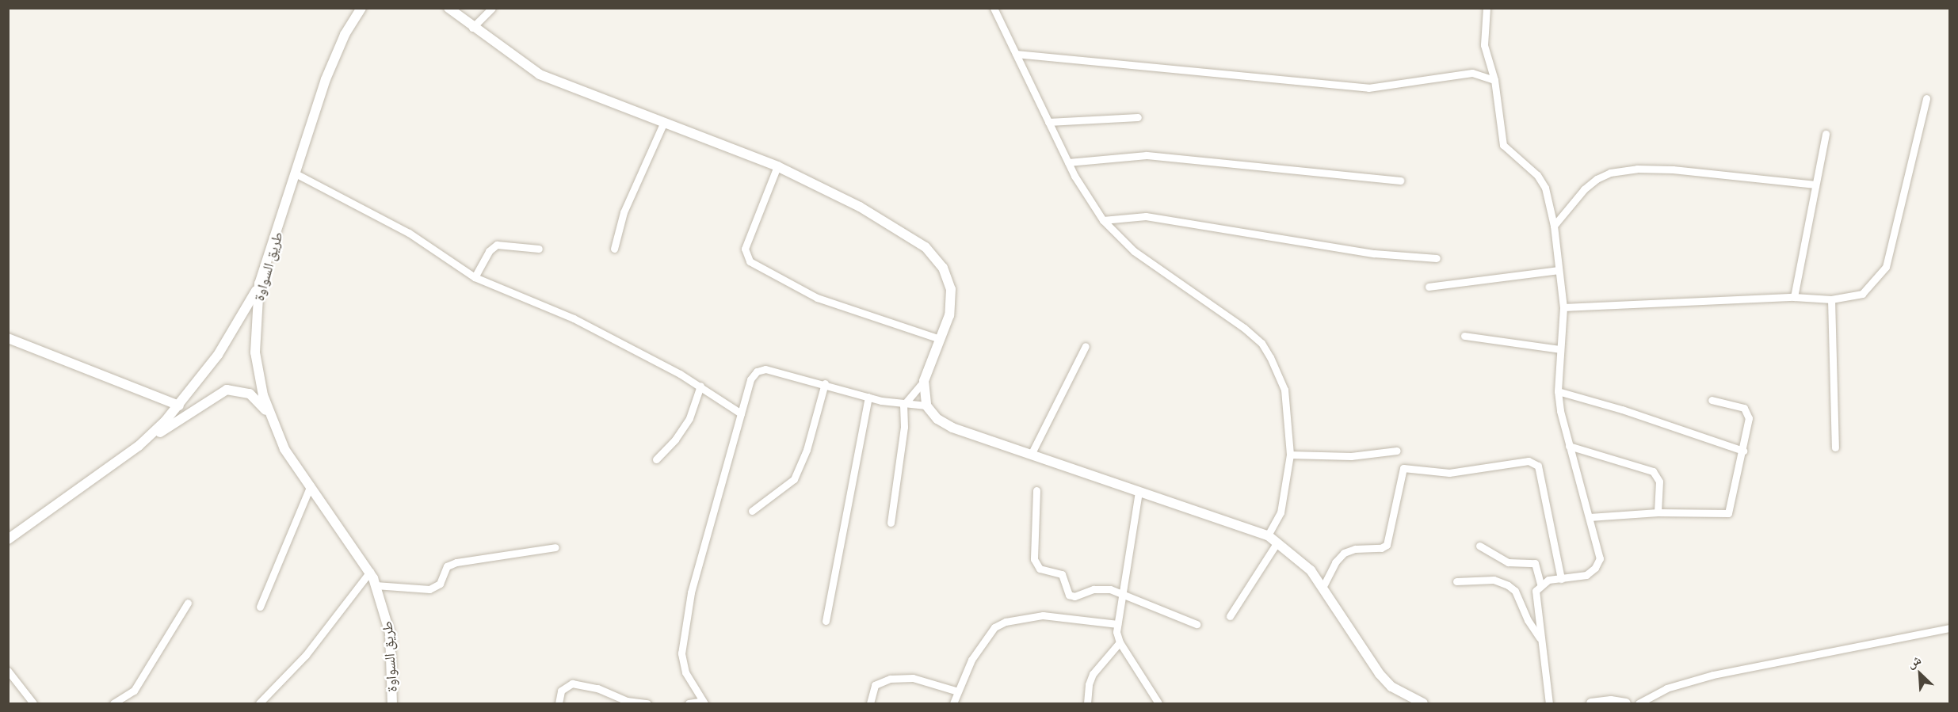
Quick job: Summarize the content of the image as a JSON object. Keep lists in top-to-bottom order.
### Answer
{
  "streets": {
    "street": ["طريق السواوة"]
  },
  "north": "top left"
}
